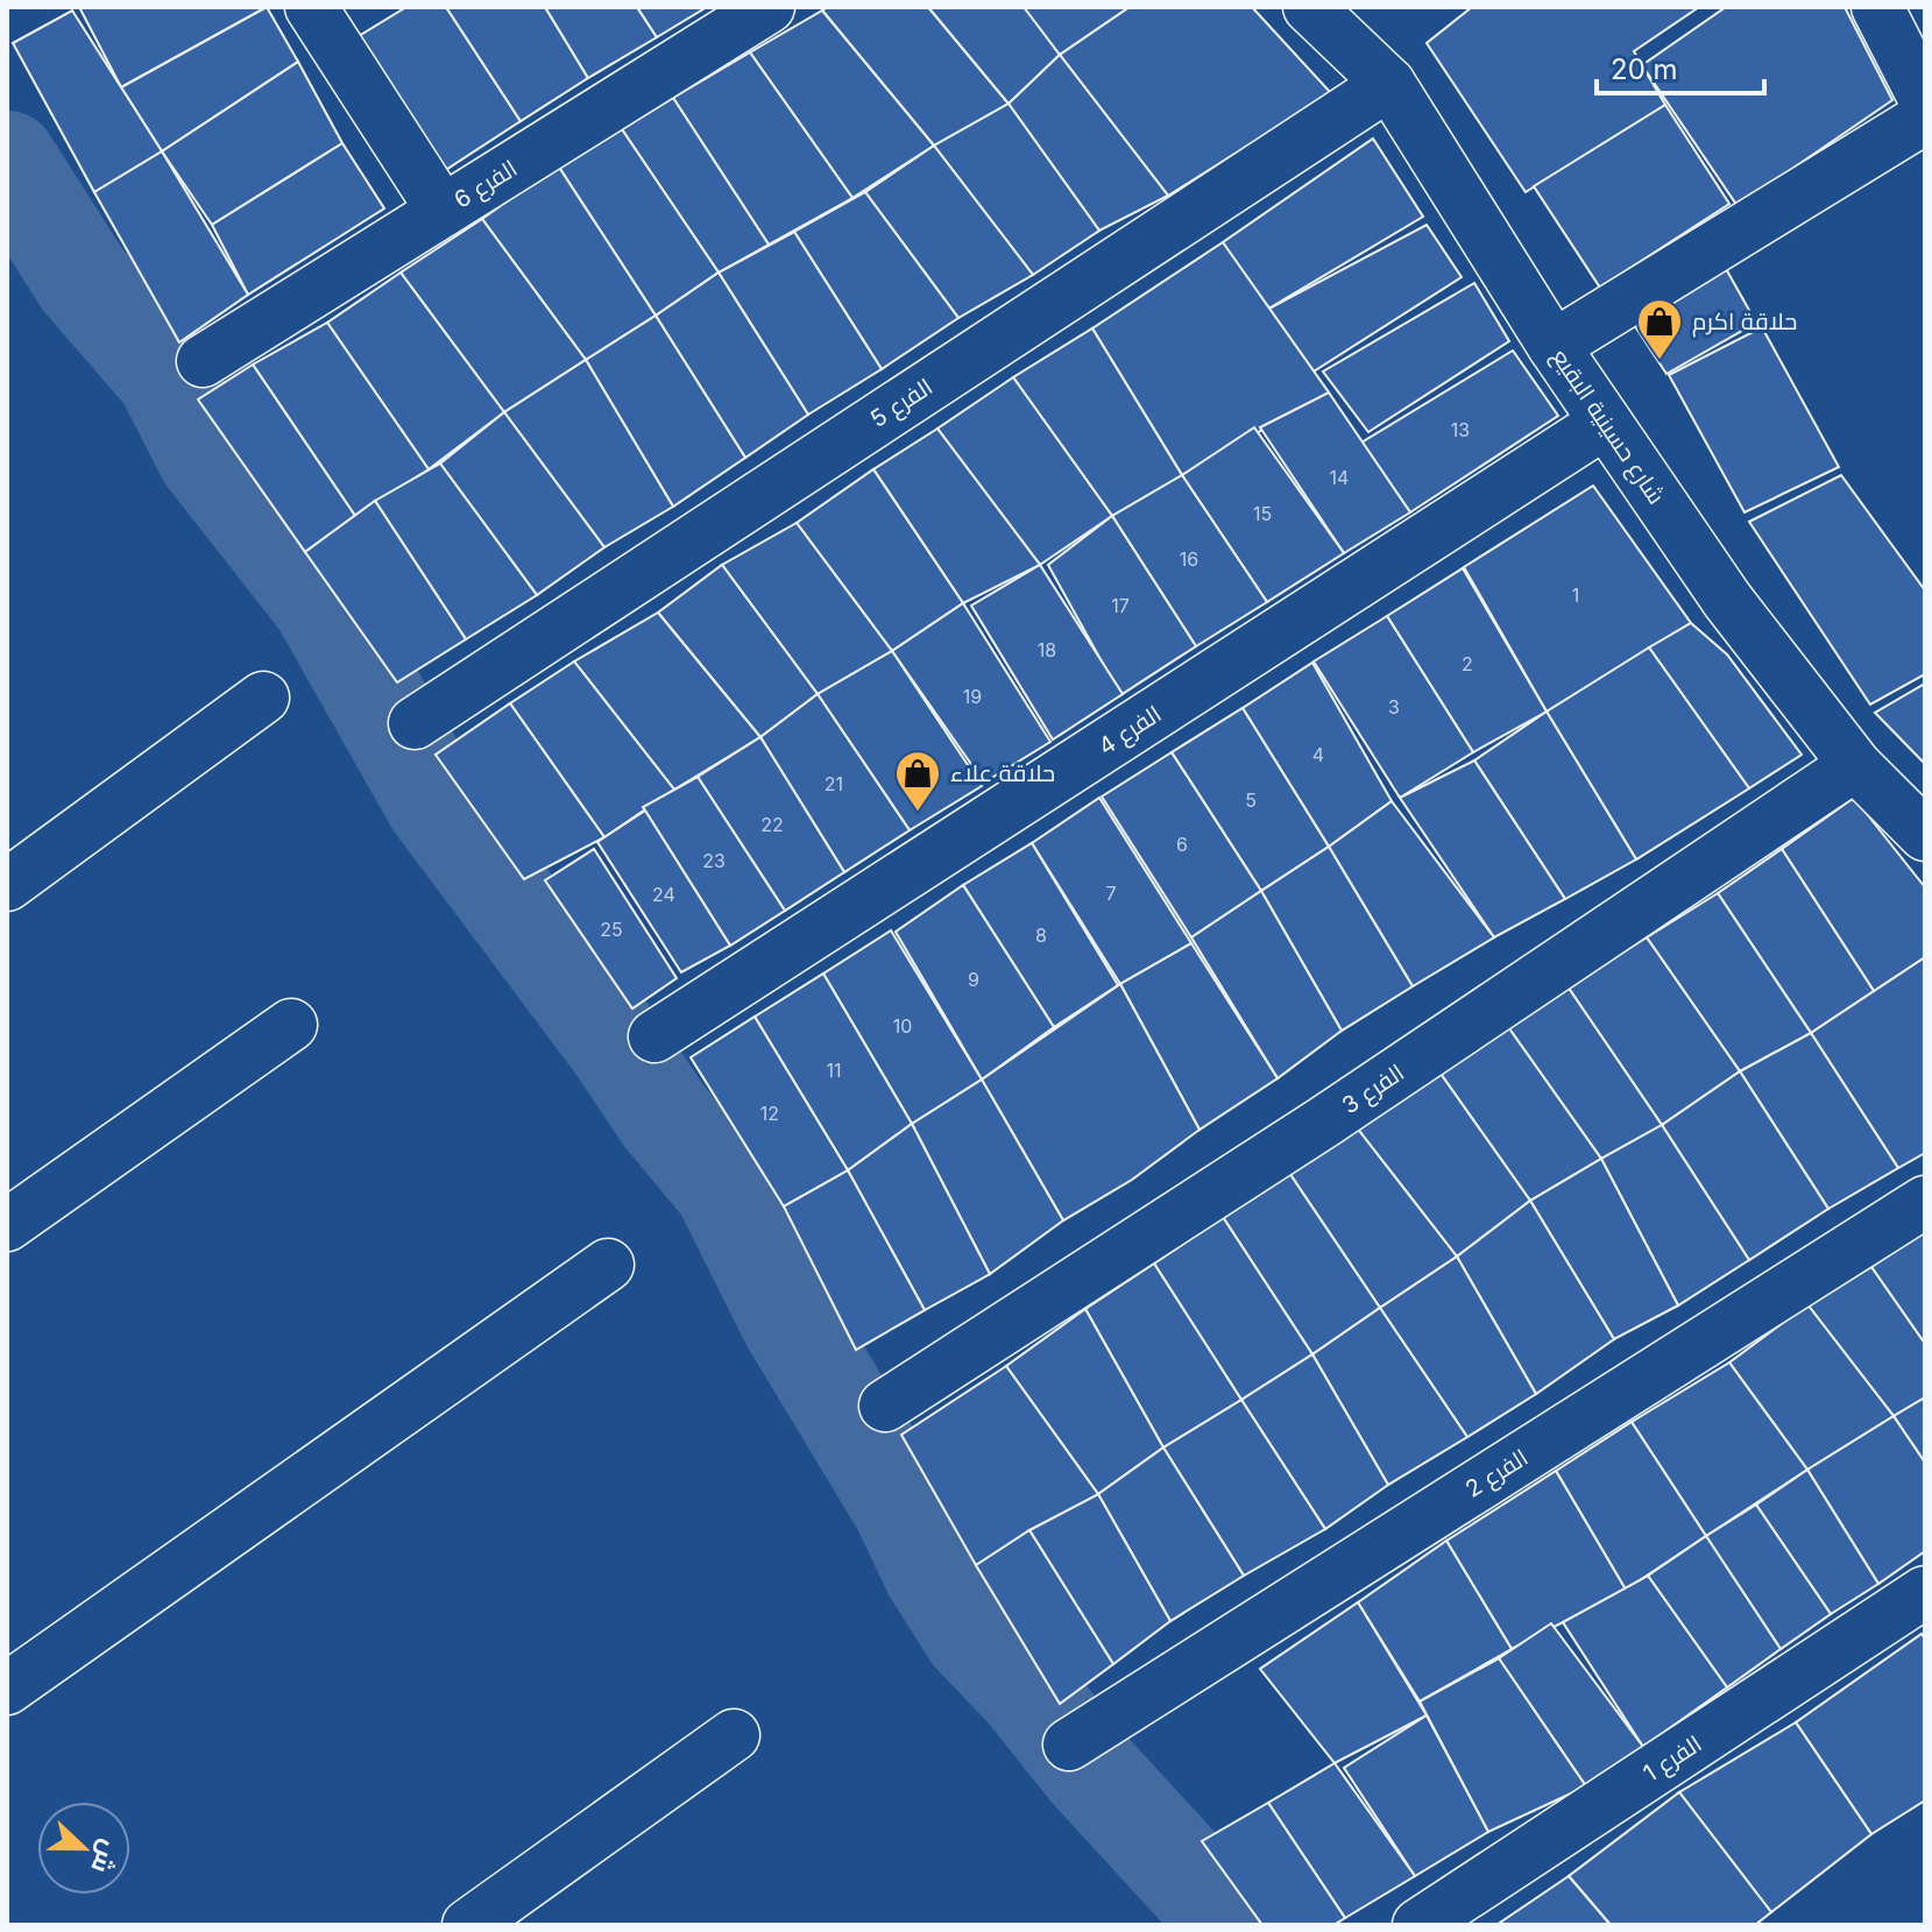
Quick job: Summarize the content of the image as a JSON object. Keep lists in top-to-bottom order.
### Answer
{
  "streets": {
    "street": [
      "الفرع 6",
      "الفرع 5",
      "شارع حسينية البقيع",
      "الفرع 4",
      "الفرع 3",
      "الفرع 2",
      "الفرع 1"
    ]
  },
  "crossings": [
    ["الفرع 5", "شارع حسينية البقيع"],
    ["شارع حسينية البقيع", "الفرع 4"],
    ["شارع حسينية البقيع", "الفرع 3"]
  ],
  "places": {
    "shop": ["حلاقة اكرم", "حلاقة علاء"]
  },
  "house_numbers": [
    "13",
    "14",
    "15",
    "16",
    "1",
    "17",
    "18",
    "2",
    "19",
    "3",
    "4",
    "21",
    "5",
    "22",
    "6",
    "23",
    "7",
    "24",
    "25",
    "8",
    "9",
    "10",
    "11",
    "12"
  ],
  "scale_bar": "20 m",
  "north": "right"
}
